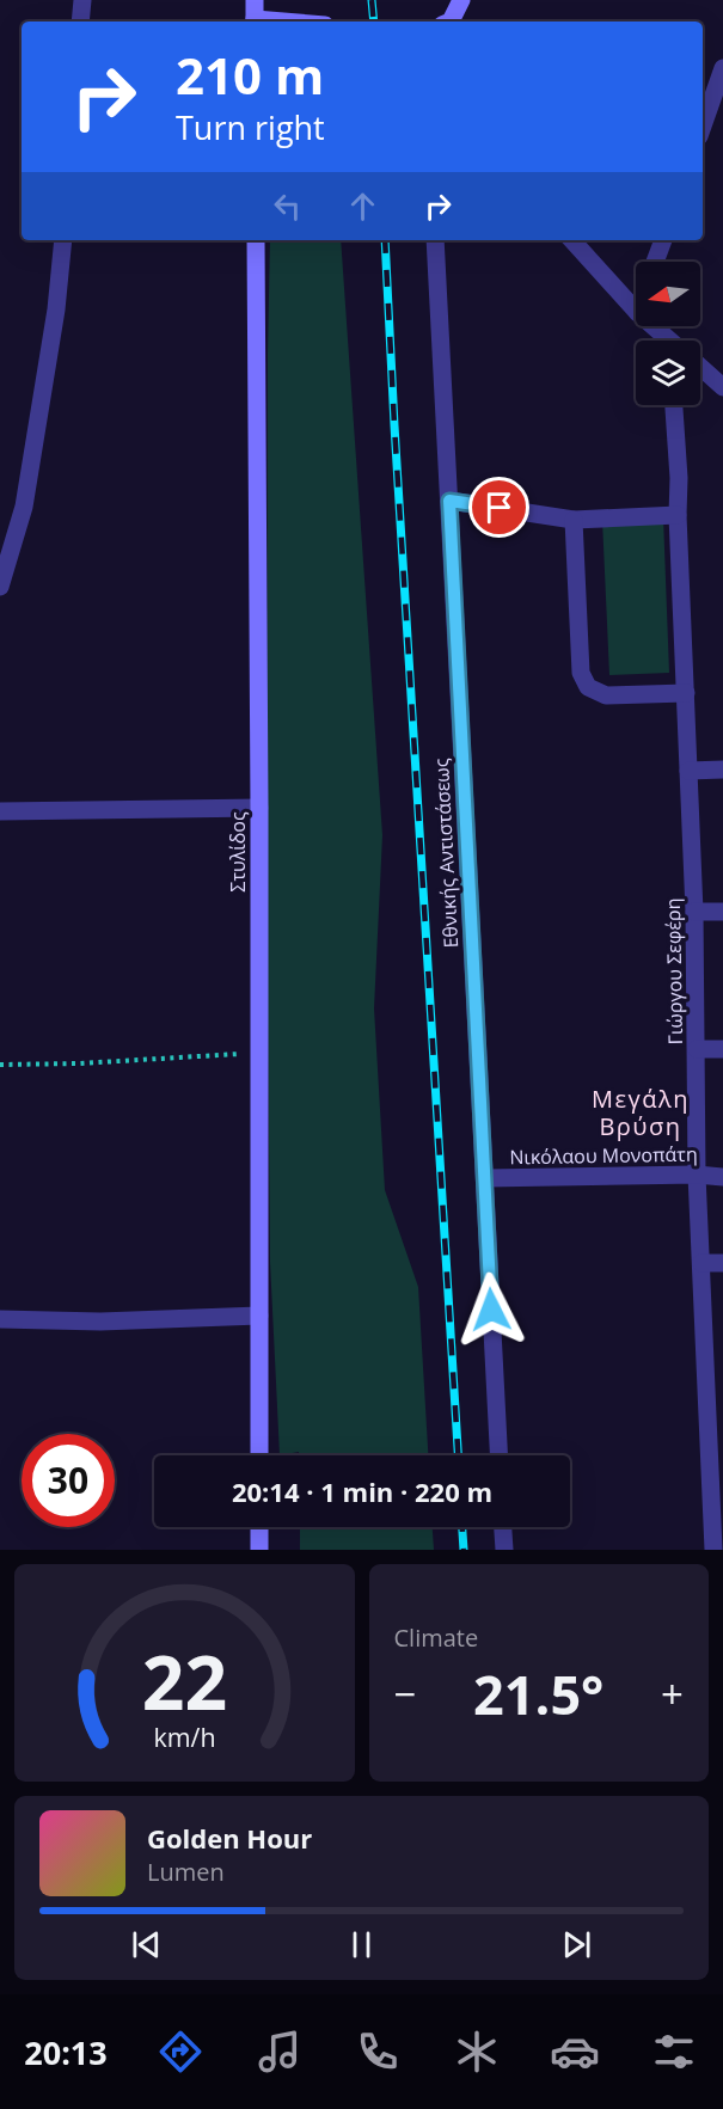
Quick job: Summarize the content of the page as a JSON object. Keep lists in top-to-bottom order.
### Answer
{
  "streets": {
    "main road": ["Στυλίδος"],
    "street": ["Εθνικής Αντιστάσεως", "Γιώργου Σεφέρη", "Νικόλαου Μονοπάτη"]
  },
  "crossings": [
    ["Εθνικής Αντιστάσεως", "Νικόλαου Μονοπάτη"],
    ["Γιώργου Σεφέρη", "Νικόλαου Μονοπάτη"]
  ],
  "districts": ["Μεγάλη Βρύση"],
  "north": "left",
  "page": {
    "turn": ["210 m", "Turn right"],
    "limit": "30",
    "trip": "20:14 · 1 min · 220 m",
    "tile": "Climate",
    "heat": ["−", "21.5°", "+"],
    "song": ["Golden Hour", "Lumen"],
    "tabs": "20:13",
    "gauge": ["22", "km/h"]
  }
}
